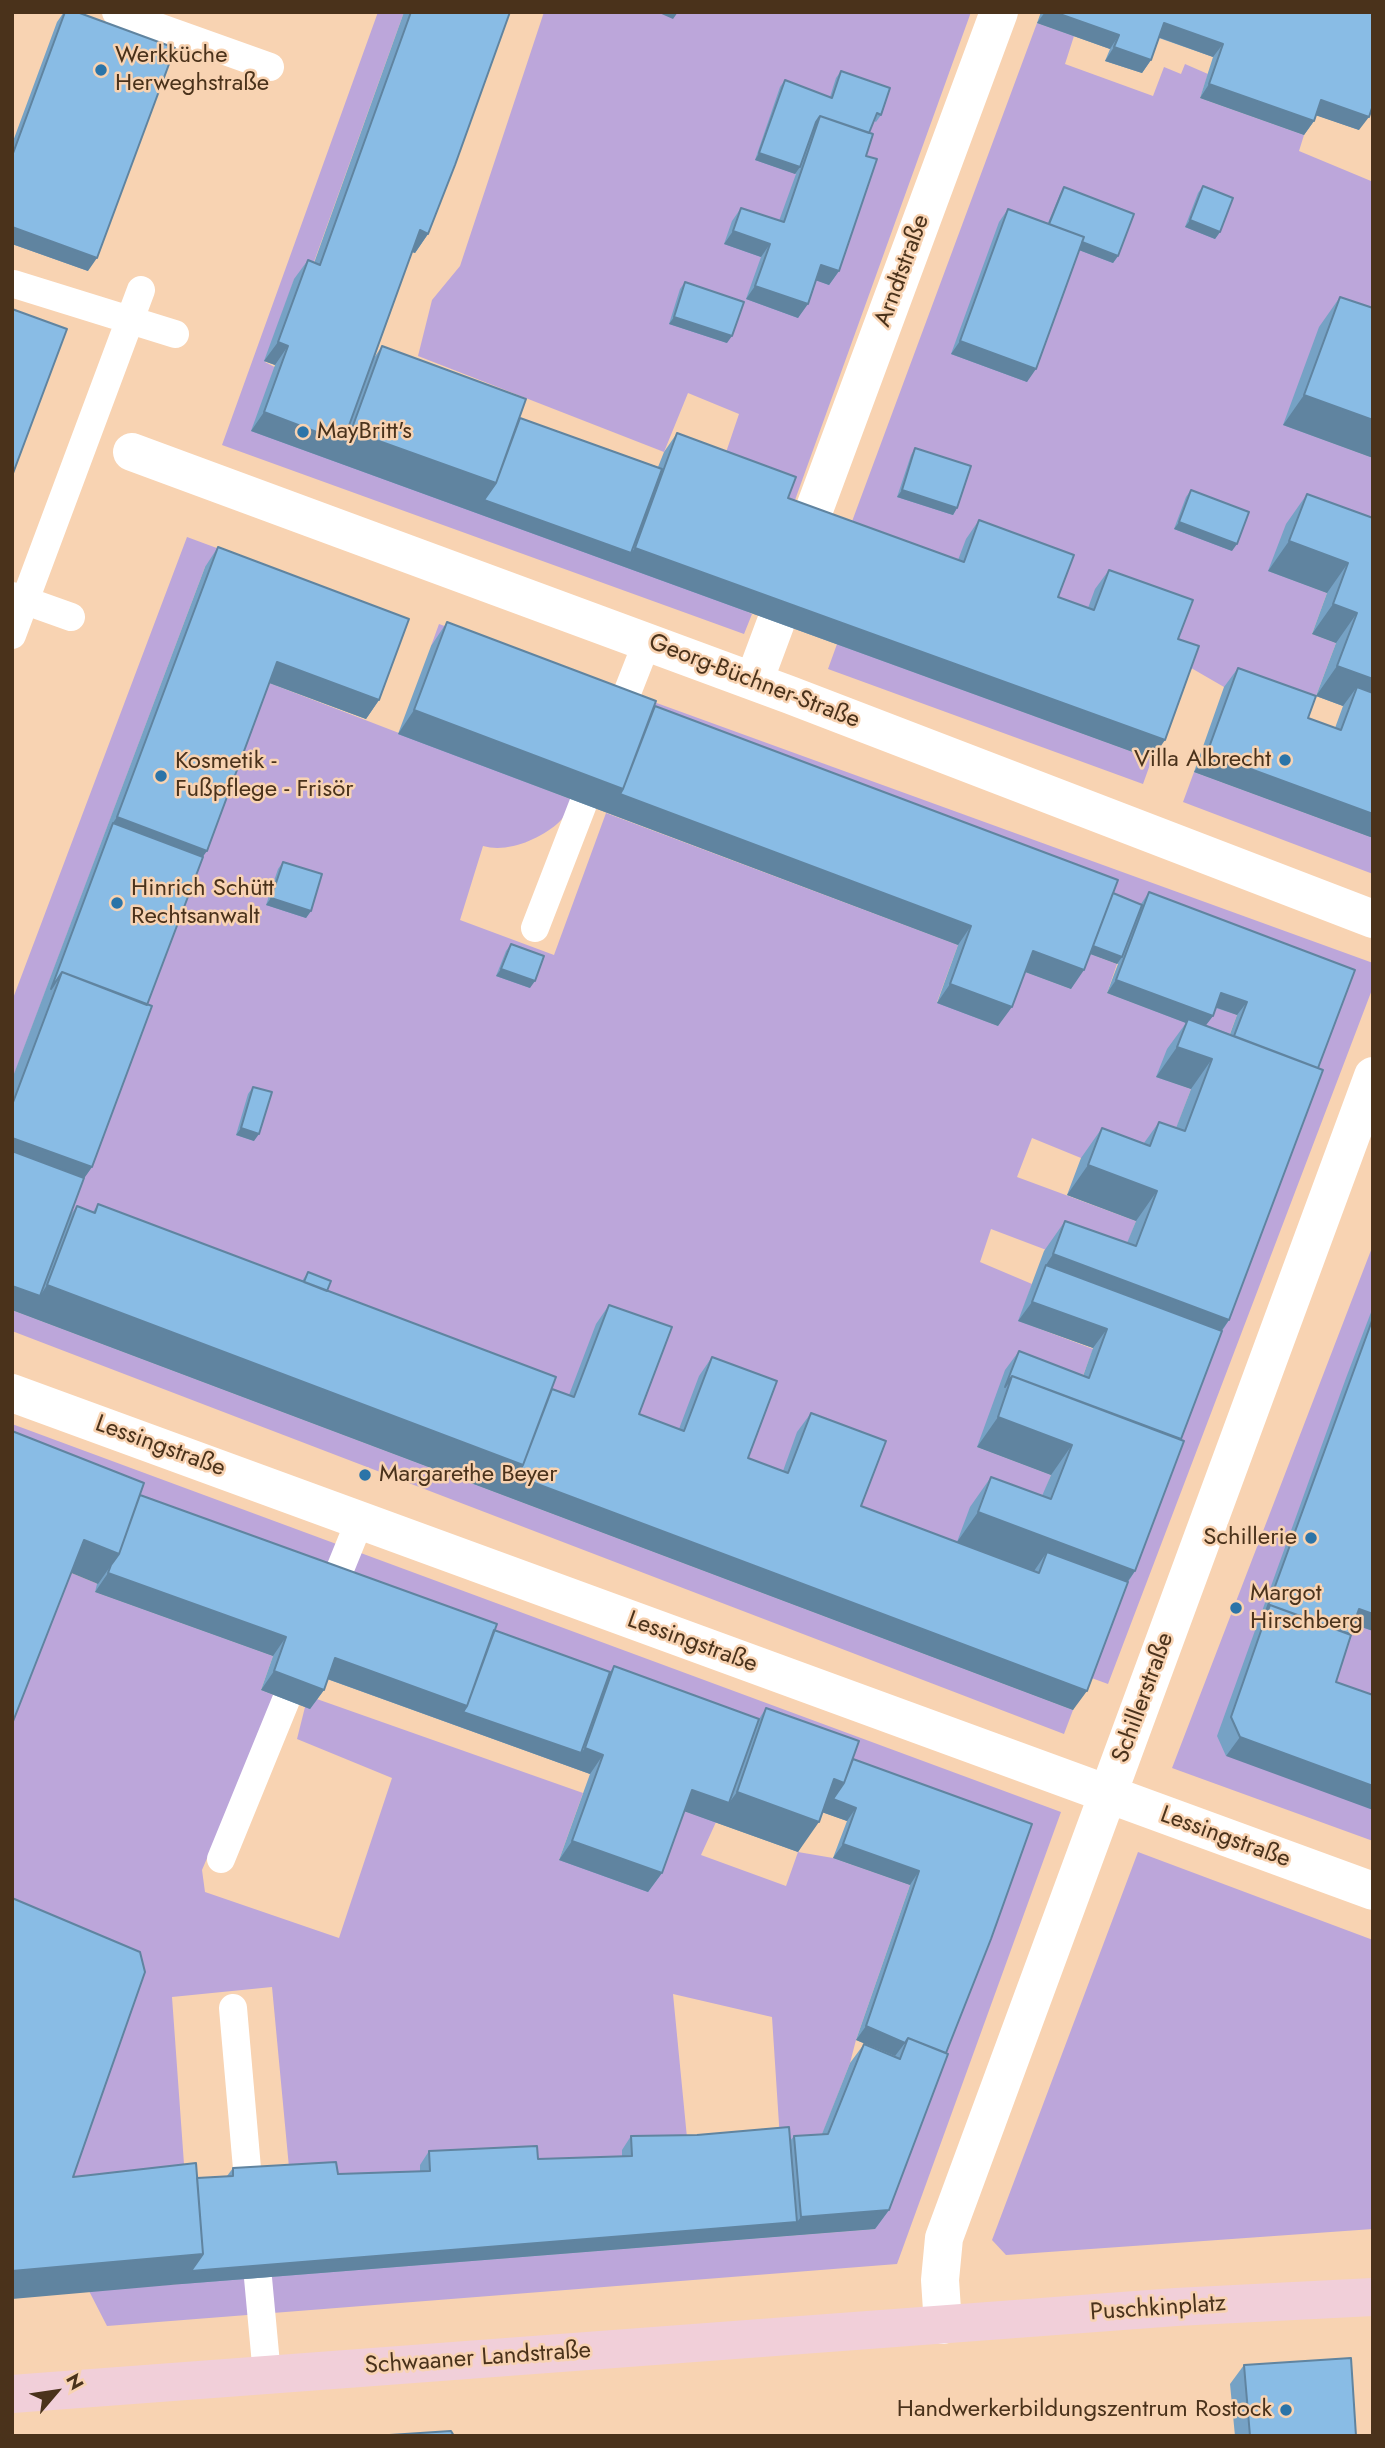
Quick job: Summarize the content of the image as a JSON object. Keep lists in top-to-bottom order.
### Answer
{
  "streets": {
    "street": [
      "Arndtstraße",
      "Georg-Büchner-Straße",
      "Lessingstraße",
      "Schillerstraße",
      "Puschkinplatz",
      "Schwaaner Landstraße"
    ]
  },
  "crossings": [
    ["Lessingstraße", "Schillerstraße"],
    ["Schillerstraße", "Puschkinplatz"],
    ["Schillerstraße", "Schwaaner Landstraße"],
    ["Puschkinplatz", "Schwaaner Landstraße"]
  ],
  "places": [
    "Werkküche Herweghstraße",
    "MayBritt's",
    "Villa Albrecht",
    "Kosmetik - Fußpflege - Frisör",
    "Hinrich Schütt Rechtsanwalt",
    "Margarethe Beyer",
    "Schillerie",
    "Margot Hirschberg",
    "Handwerkerbildungszentrum Rostock"
  ],
  "north": "top right"
}
